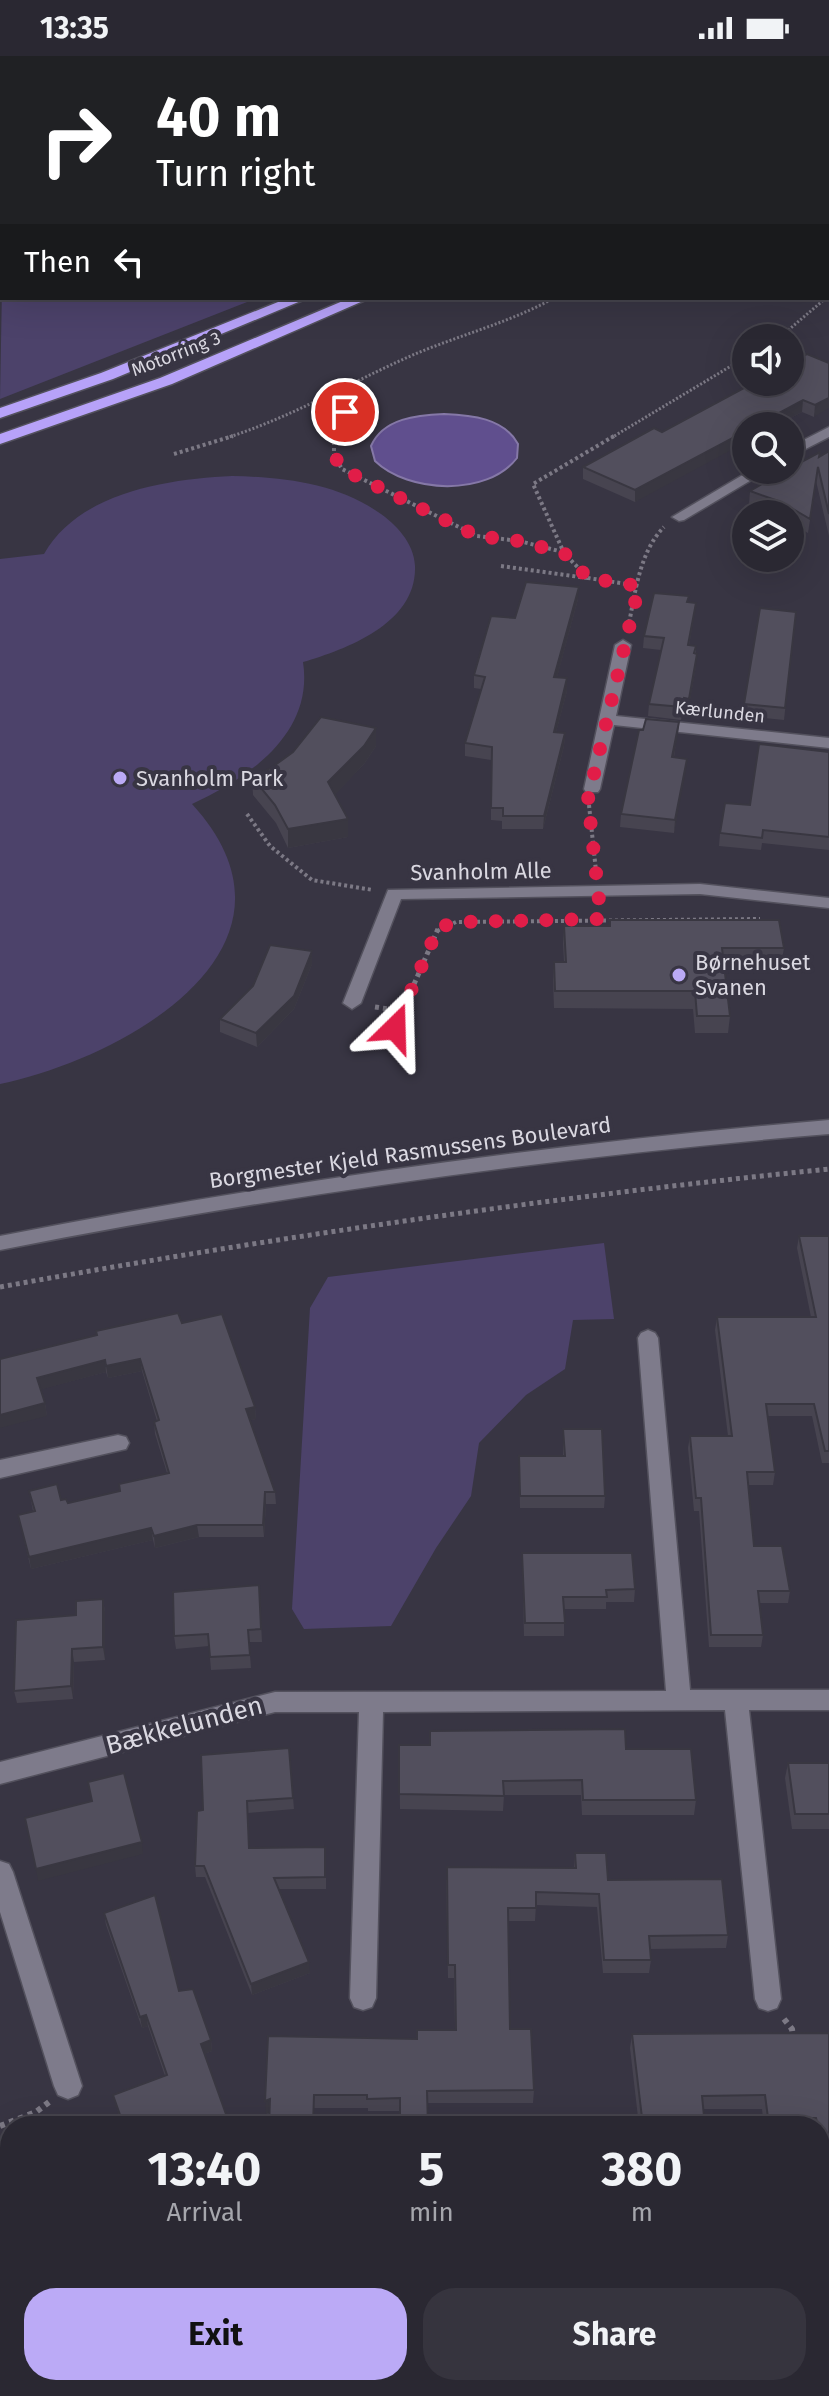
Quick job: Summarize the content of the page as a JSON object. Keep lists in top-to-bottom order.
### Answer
{
  "streets": {
    "highway": ["Motorring 3"],
    "street": [
      "Kærlunden",
      "Svanholm Alle",
      "Borgmester Kjeld Rasmussens Boulevard",
      "Bækkelunden"
    ]
  },
  "places": ["Svanholm Park", "Børnehuset Svanen"],
  "page": {
    "status": "13:35",
    "turn": ["40 m", "Turn right"],
    "then": "Then",
    "eta": [
      "13:40",
      "Arrival",
      "5",
      "min",
      "380",
      "m"
    ],
    "buttons": ["Exit", "Share"]
  }
}
